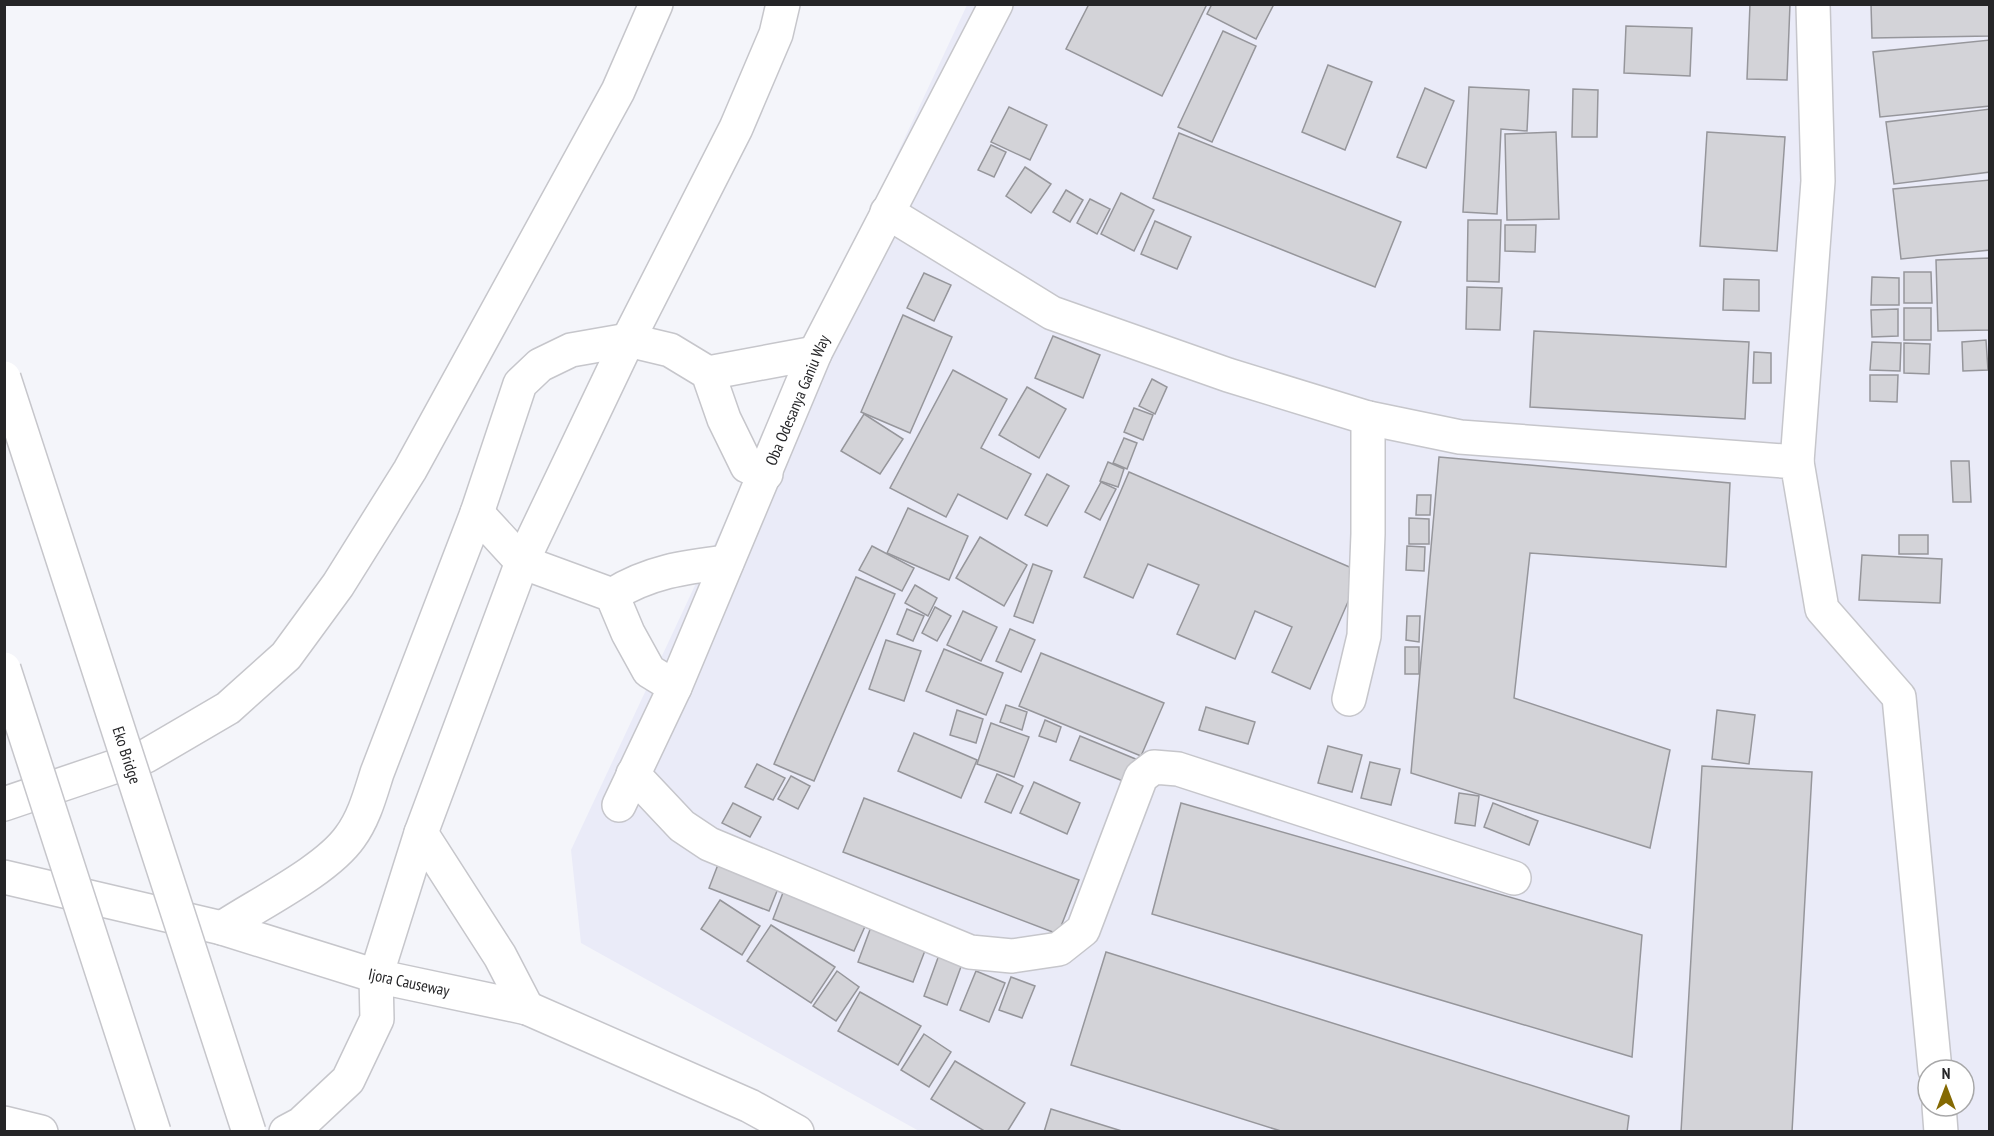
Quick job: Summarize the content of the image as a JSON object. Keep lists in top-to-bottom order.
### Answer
{
  "streets": {
    "main road": ["Oba Odesanya Ganiu Way", "Eko Bridge", "Ijora Causeway"]
  },
  "north": "top"
}
